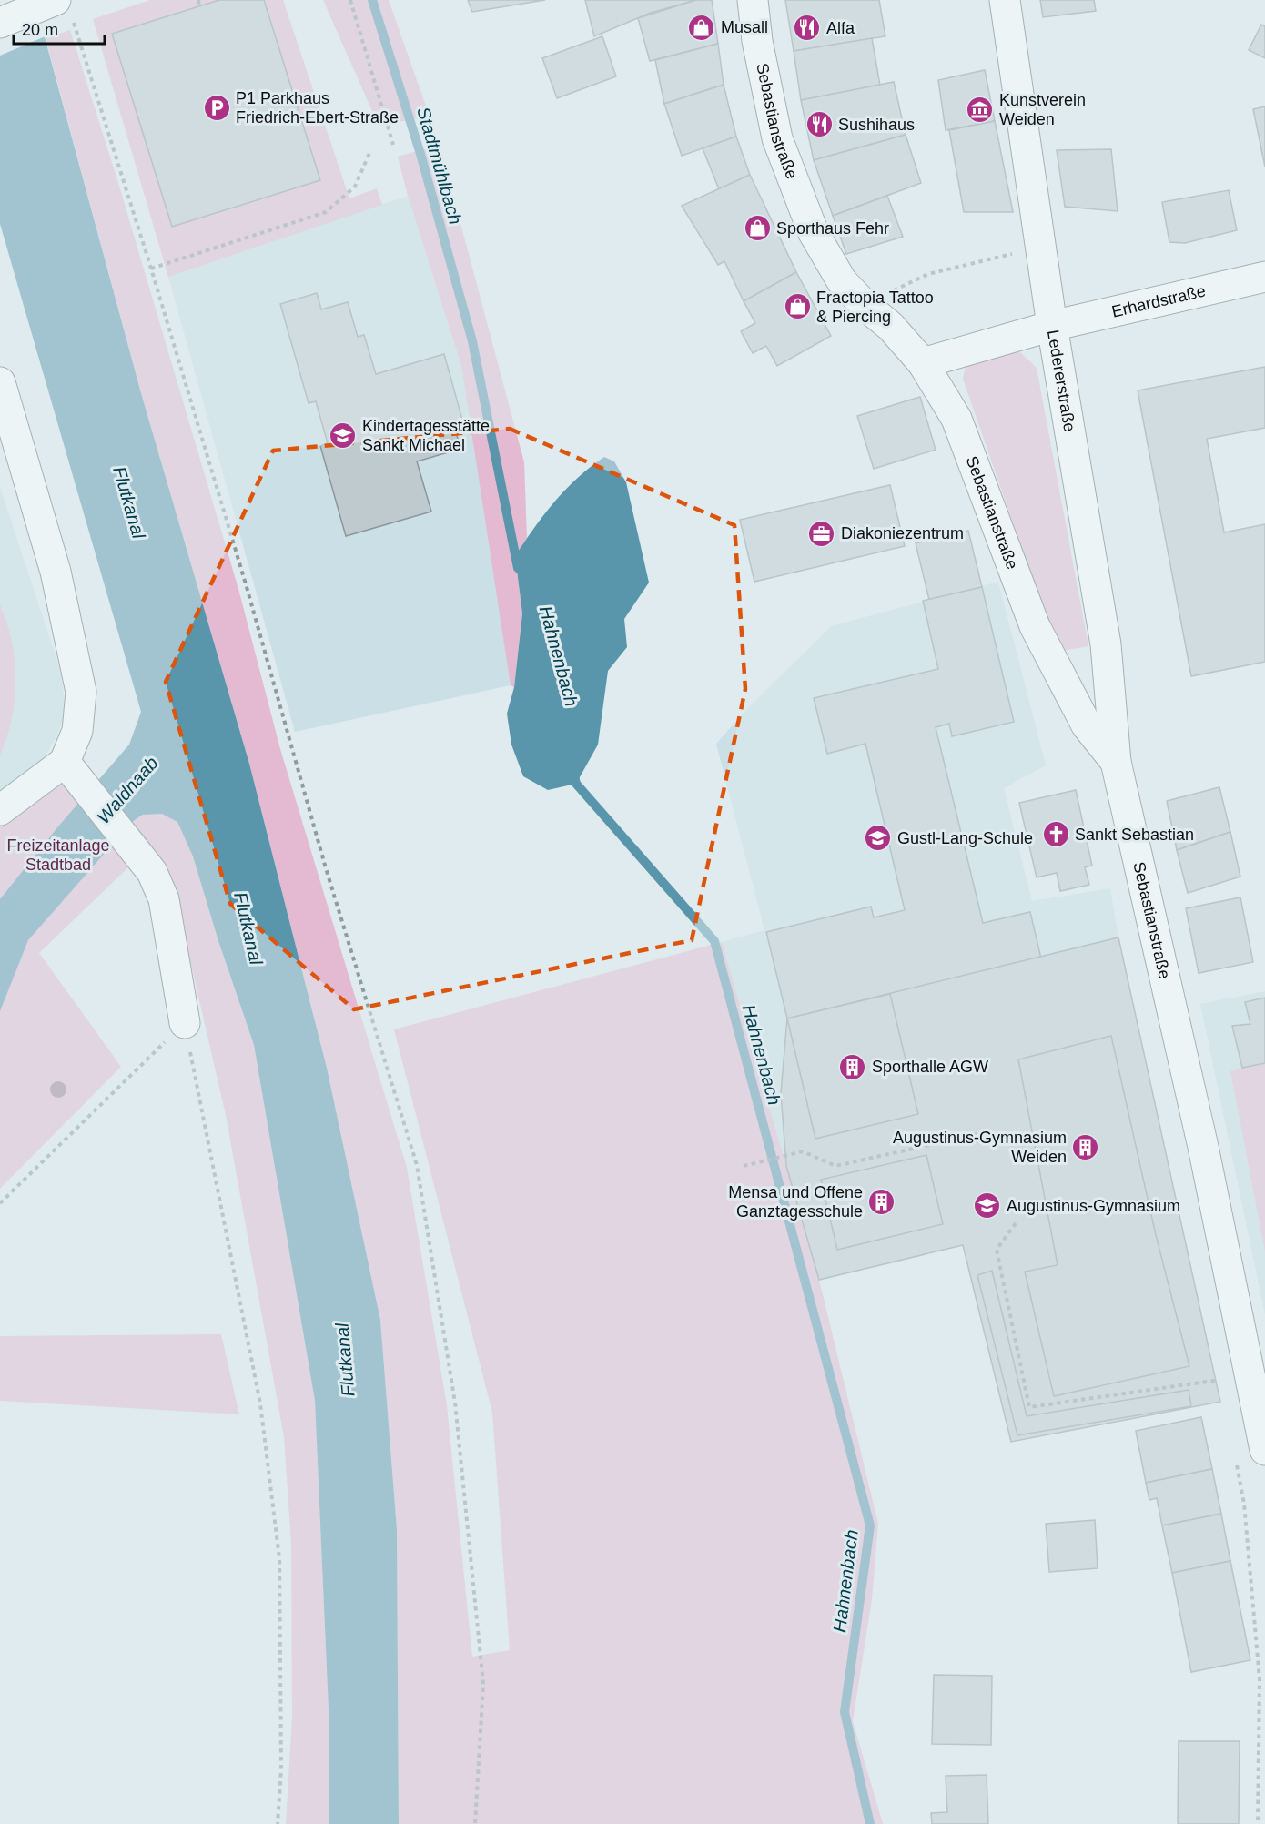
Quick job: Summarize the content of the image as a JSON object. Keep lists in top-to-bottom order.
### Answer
{
  "streets": {
    "street": ["Sebastianstraße", "Erhardstraße", "Ledererstraße"]
  },
  "crossings": [
    ["Sebastianstraße", "Ledererstraße"],
    ["Erhardstraße", "Ledererstraße"]
  ],
  "water": [
    "Stadtmühlbach",
    "Flutkanal",
    "Hahnenbach",
    "Waldnaab"
  ],
  "parks": ["Freizeitanlage Stadtbad"],
  "places": {
    "shop": ["Musall", "Sporthaus Fehr", "Fractopia Tattoo & Piercing"],
    "restaurant": ["Alfa", "Sushihaus"],
    "parking": ["P1 Parkhaus Friedrich-Ebert-Straße"],
    "museum": ["Kunstverein Weiden"],
    "school or university": ["Kindertagesstätte Sankt Michael", "Gustl-Lang-Schule", "Augustinus-Gymnasium"],
    "office": ["Diakoniezentrum"],
    "church": ["Sankt Sebastian"],
    "building": ["Sporthalle AGW", "Augustinus-Gymnasium Weiden", "Mensa und Offene Ganztagesschule"]
  },
  "scale_bar": "20 m"
}
